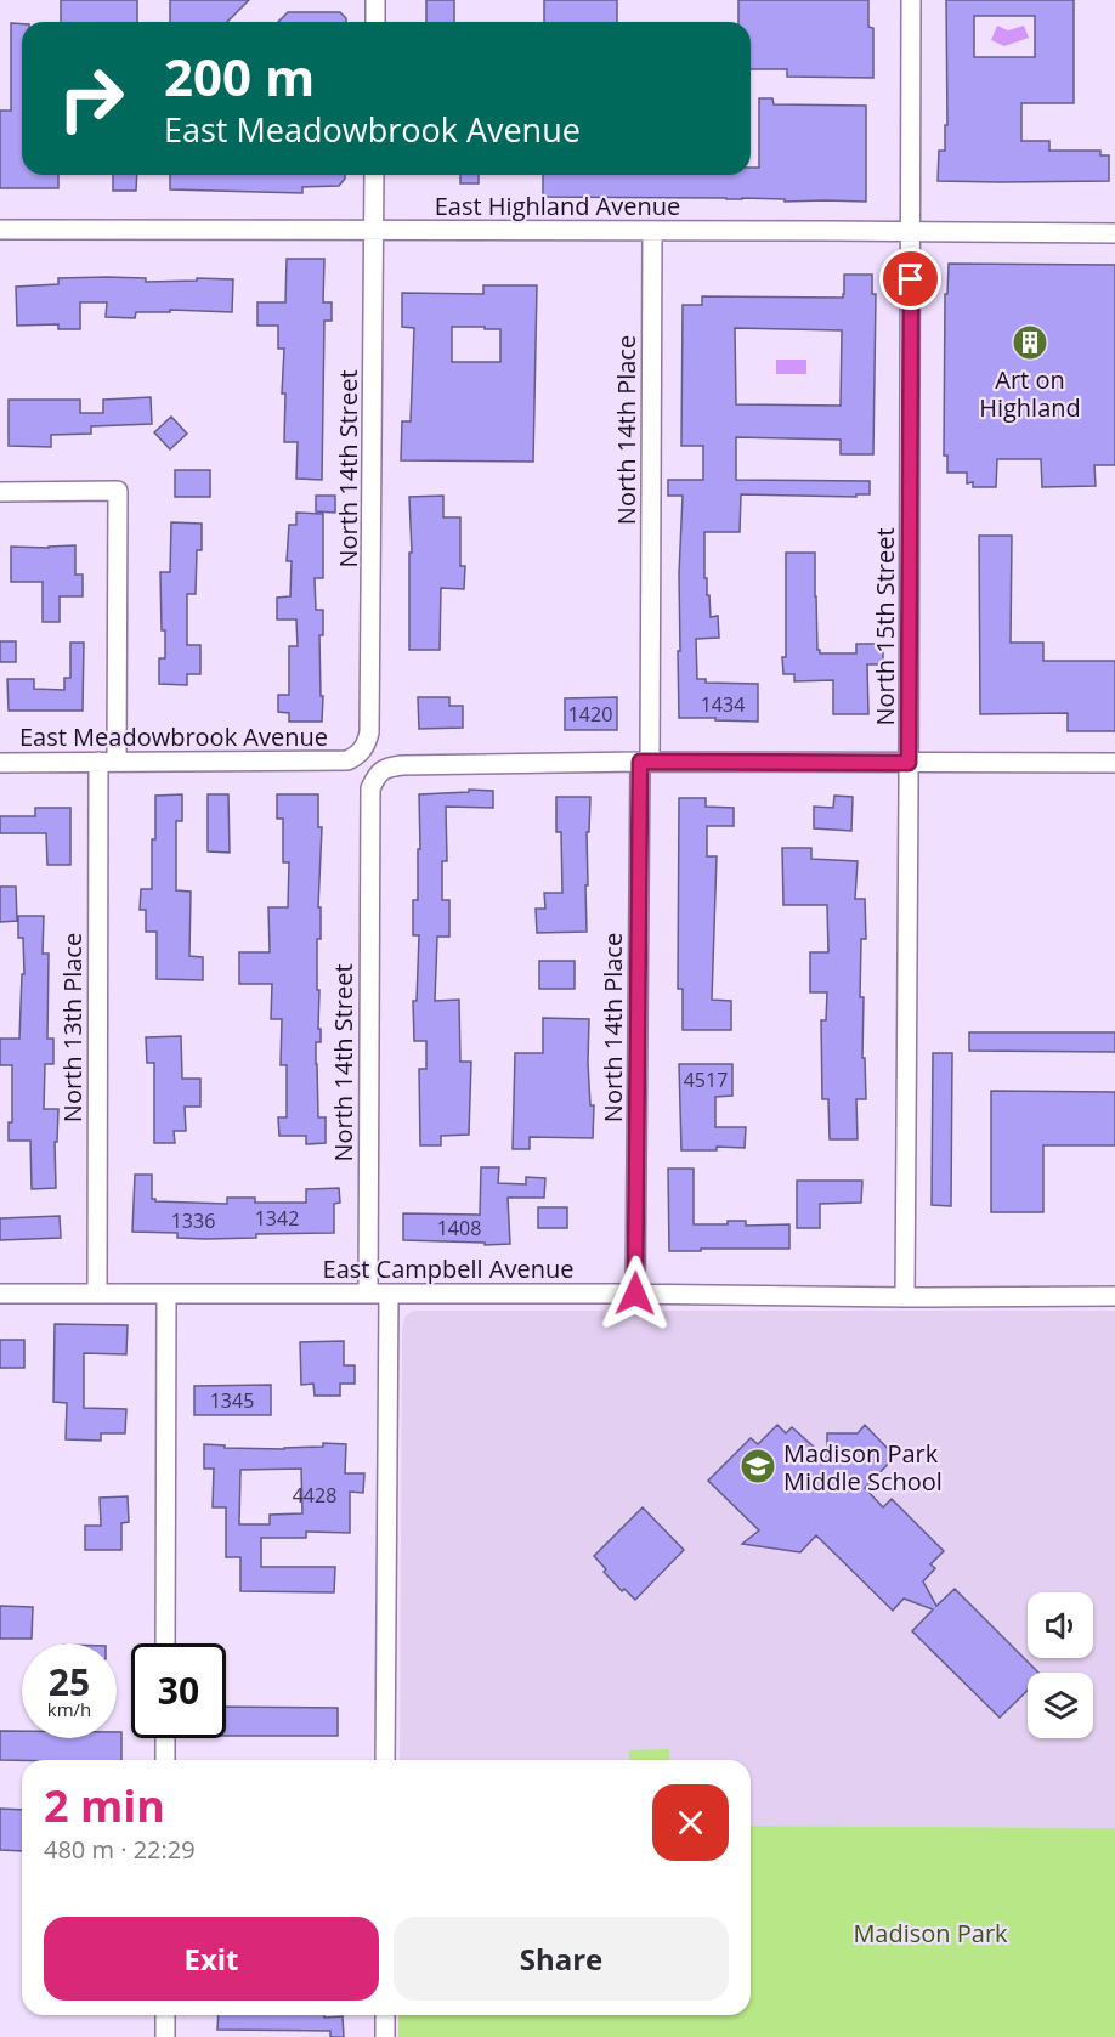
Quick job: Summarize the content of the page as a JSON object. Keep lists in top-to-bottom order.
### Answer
{
  "streets": {
    "street": [
      "East Highland Avenue",
      "North 14th Place",
      "North 14th Street",
      "North 15th Street",
      "East Meadowbrook Avenue",
      "North 13th Place",
      "East Campbell Avenue"
    ]
  },
  "crossings": [
    ["East Highland Avenue", "North 14th Place"],
    ["East Highland Avenue", "North 14th Street"],
    ["East Highland Avenue", "North 15th Street"],
    ["North 14th Place", "North 14th Street"],
    ["North 14th Place", "East Campbell Avenue"],
    ["North 14th Street", "East Meadowbrook Avenue"],
    ["North 14th Street", "East Campbell Avenue"],
    ["North 15th Street", "East Campbell Avenue"],
    ["East Meadowbrook Avenue", "North 13th Place"],
    ["North 13th Place", "East Campbell Avenue"]
  ],
  "parks": ["Madison Park"],
  "places": {
    "building": ["Art on Highland"],
    "school or university": ["Madison Park Middle School"]
  },
  "house_numbers": [
    "1434",
    "1420",
    "4517",
    "1342",
    "1336",
    "1408",
    "1345",
    "4428"
  ],
  "page": {
    "turn": ["200 m", "East Meadowbrook Avenue"],
    "speed": "25 km/h",
    "limit": "30",
    "heading": ["2 min", "480 m · 22:29"],
    "buttons": ["Exit", "Share"]
  }
}
